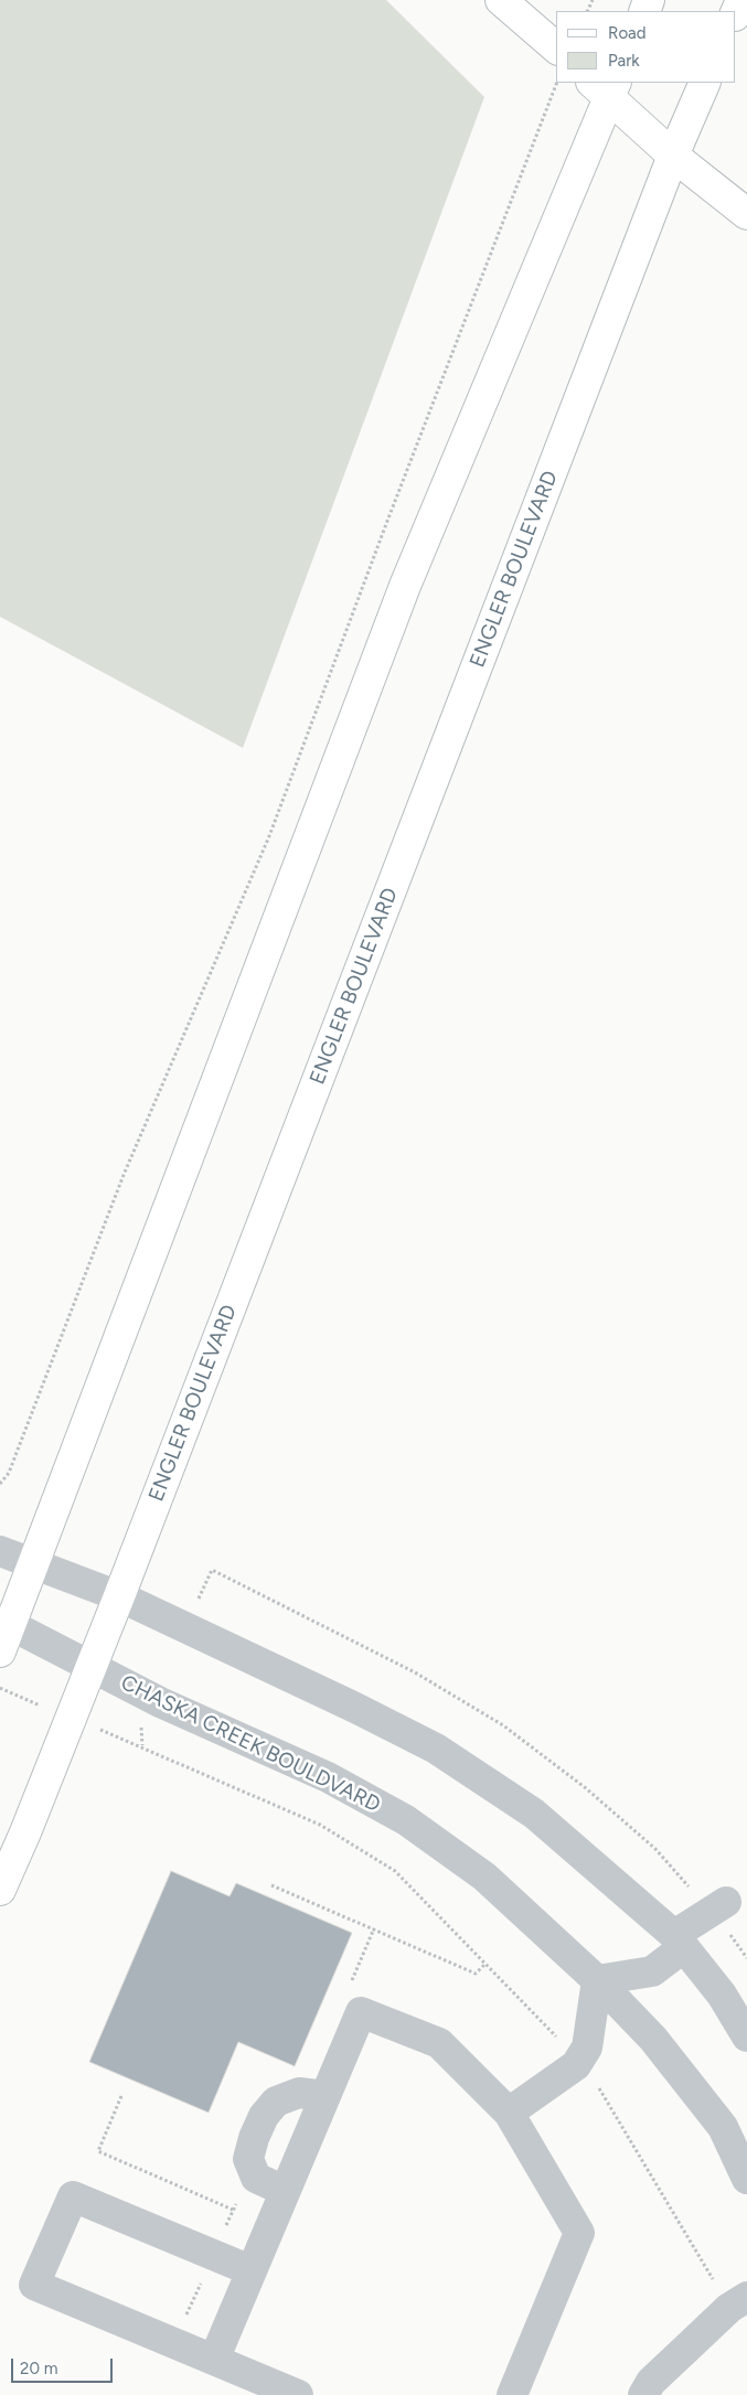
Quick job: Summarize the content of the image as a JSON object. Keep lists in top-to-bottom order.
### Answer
{
  "streets": {
    "main road": ["ENGLER BOULEVARD"],
    "street": ["CHASKA CREEK BOULDVARD"]
  },
  "crossings": [
    ["ENGLER BOULEVARD", "CHASKA CREEK BOULDVARD"]
  ],
  "legend": ["Road", "Park"],
  "scale_bar": "20 m"
}
